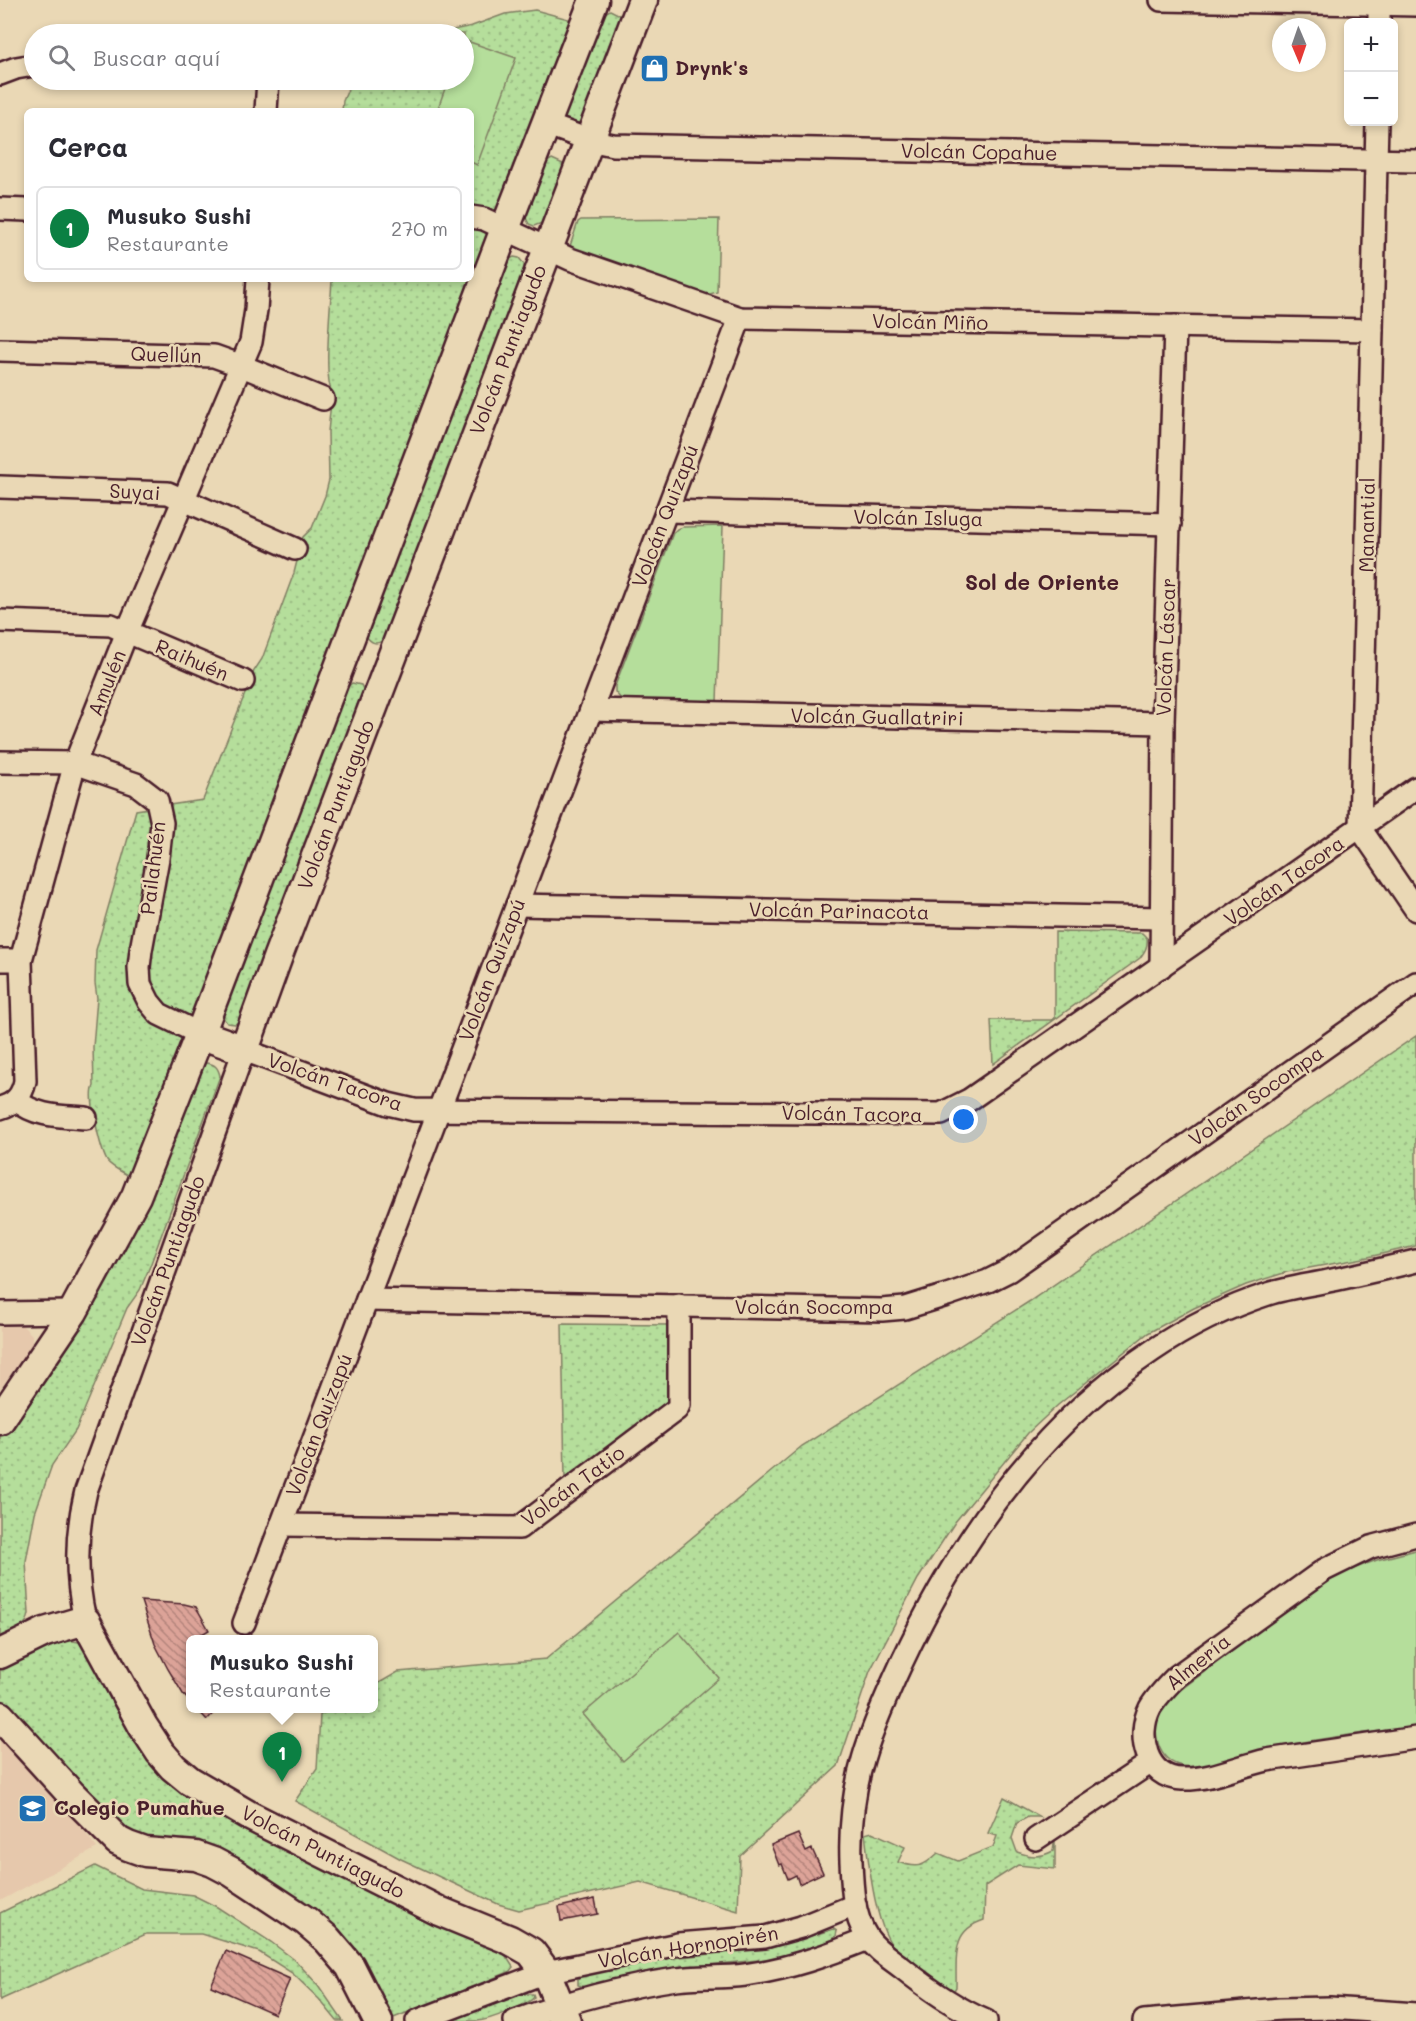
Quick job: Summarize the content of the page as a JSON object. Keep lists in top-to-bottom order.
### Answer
{
  "streets": {
    "main road": ["Volcán Puntiagudo", "Volcán Tacora"],
    "street": [
      "Volcán Copahue",
      "Volcán Miño",
      "Quellún",
      "Suyai",
      "Volcán Quizapú",
      "Volcán Isluga",
      "Manantial",
      "Volcán Láscar",
      "Raihuén",
      "Amulén",
      "Volcán Guallatriri",
      "Pailahuén",
      "Volcán Parinacota",
      "Volcán Socompa",
      "Volcán Tatio",
      "Almería",
      "Volcán Hornopirén"
    ]
  },
  "crossings": [
    ["Volcán Copahue", "Volcán Puntiagudo"],
    ["Volcán Copahue", "Manantial"],
    ["Volcán Miño", "Volcán Puntiagudo"],
    ["Volcán Miño", "Volcán Quizapú"],
    ["Volcán Miño", "Manantial"],
    ["Volcán Miño", "Volcán Láscar"],
    ["Volcán Puntiagudo", "Volcán Tacora"],
    ["Volcán Puntiagudo", "Volcán Hornopirén"],
    ["Quellún", "Amulén"],
    ["Suyai", "Amulén"],
    ["Volcán Quizapú", "Volcán Isluga"],
    ["Volcán Quizapú", "Volcán Guallatriri"],
    ["Volcán Quizapú", "Volcán Tacora"],
    ["Volcán Quizapú", "Volcán Parinacota"],
    ["Volcán Quizapú", "Volcán Socompa"],
    ["Volcán Quizapú", "Volcán Tatio"],
    ["Volcán Isluga", "Volcán Láscar"],
    ["Manantial", "Volcán Tacora"],
    ["Volcán Láscar", "Volcán Guallatriri"],
    ["Volcán Láscar", "Volcán Tacora"],
    ["Volcán Láscar", "Volcán Parinacota"],
    ["Raihuén", "Amulén"],
    ["Amulén", "Pailahuén"],
    ["Pailahuén", "Volcán Tacora"],
    ["Volcán Socompa", "Volcán Tatio"]
  ],
  "districts": ["Sol de Oriente"],
  "places": {
    "shop": ["Drynk's"],
    "school or university": ["Colegio Pumahue"]
  },
  "north": "bottom",
  "page": {
    "map_buttons": ["+", "−"],
    "search": "Buscar aquí",
    "heading": "Cerca",
    "list": [
      {
        "mark": "1",
        "name": "Musuko Sushi",
        "note": "Restaurante",
        "value": "270 m"
      }
    ],
    "popup": ["Musuko Sushi", "Restaurante"],
    "pins": "1"
  }
}
